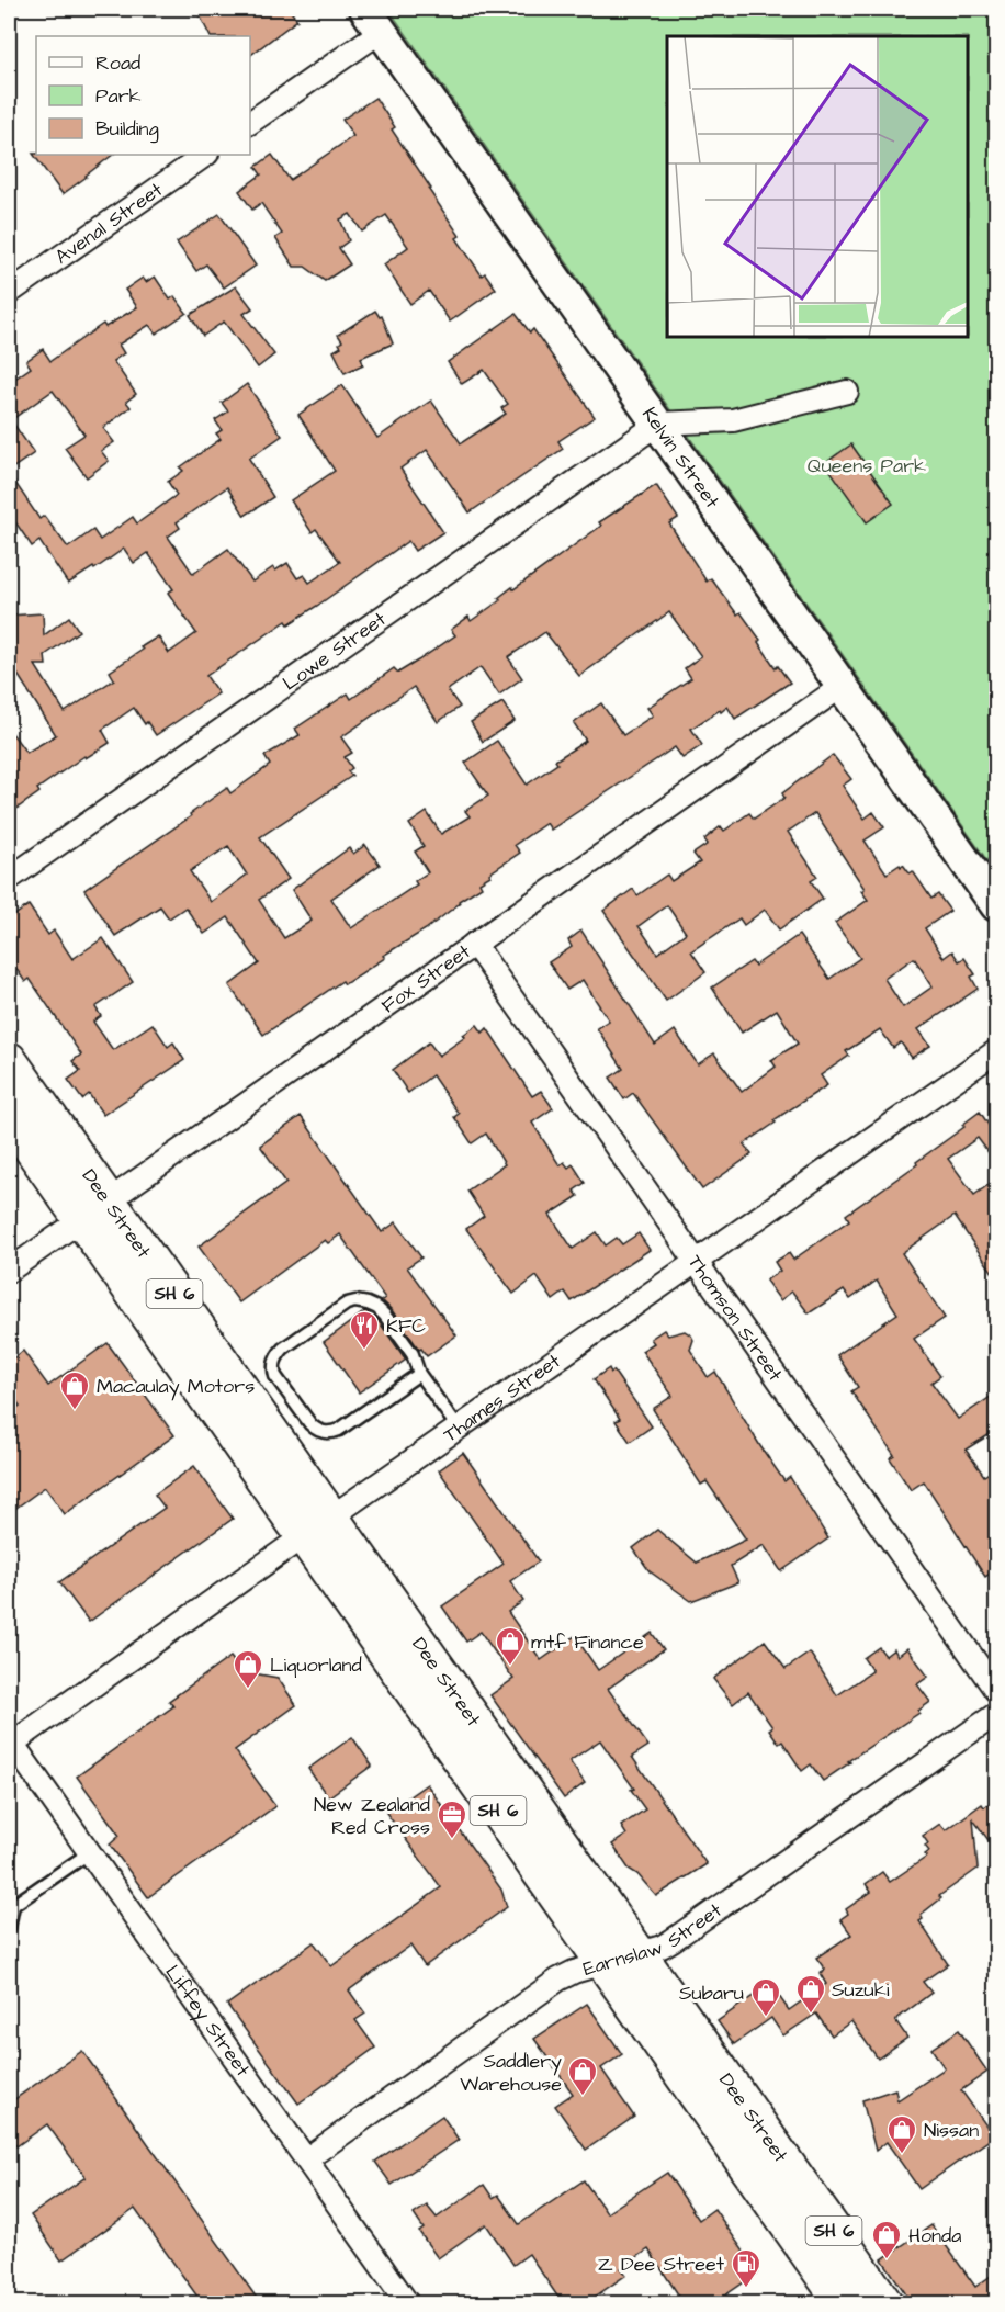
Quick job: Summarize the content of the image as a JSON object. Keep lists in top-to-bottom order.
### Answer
{
  "streets": {
    "main road": ["Kelvin Street", "Dee Street", "SH 6"],
    "street": [
      "Avenal Street",
      "Lowe Street",
      "Fox Street",
      "Thomson Street",
      "Thames Street",
      "Earnslaw Street",
      "Liffey Street"
    ]
  },
  "crossings": [
    ["Kelvin Street", "Lowe Street"],
    ["Kelvin Street", "Fox Street"],
    ["Fox Street", "Dee Street"],
    ["Fox Street", "Thomson Street"],
    ["Dee Street", "Thames Street"],
    ["Dee Street", "Earnslaw Street"],
    ["Thomson Street", "Thames Street"],
    ["Thames Street", "Liffey Street"],
    ["Earnslaw Street", "Liffey Street"]
  ],
  "parks": ["Queens Park"],
  "places": {
    "restaurant": ["KFC"],
    "shop": [
      "Macaulay Motors",
      "mtf Finance",
      "Liquorland",
      "Suzuki",
      "Subaru",
      "Saddlery Warehouse",
      "Nissan",
      "Honda"
    ],
    "office": ["New Zealand Red Cross"],
    "fuel station": ["Z Dee Street"]
  },
  "legend": ["Road", "Park", "Building"]
}
